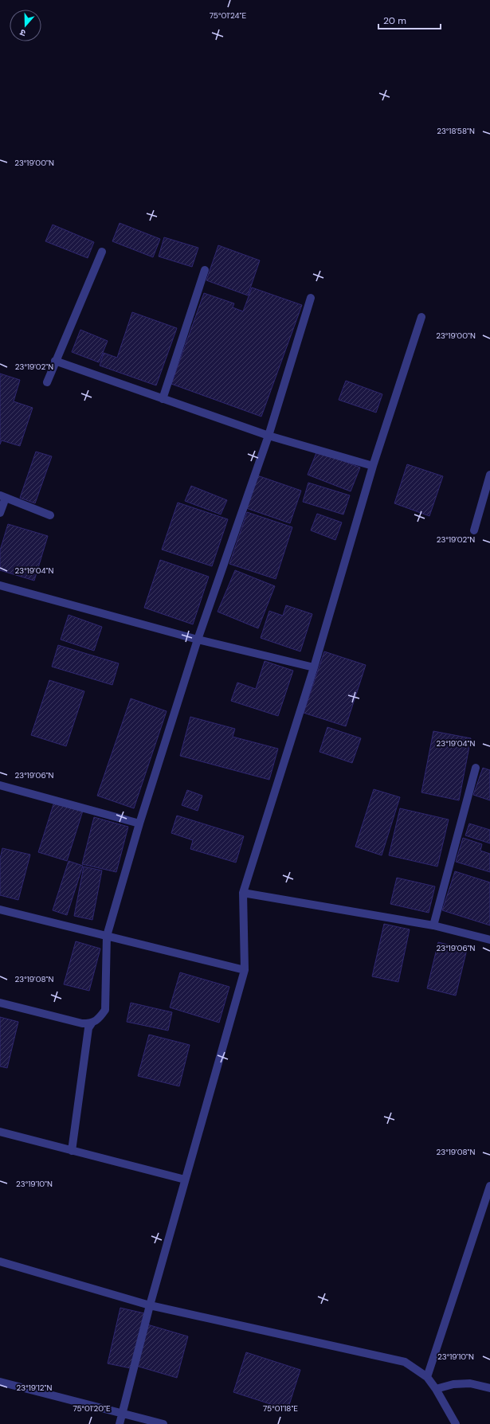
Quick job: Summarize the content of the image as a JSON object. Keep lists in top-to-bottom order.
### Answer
{
  "scale_bar": "20 m",
  "north": "bottom",
  "coordinates": [
    "75°01'24\"E",
    "23°18'58\"N",
    "23°19'00\"N",
    "23°19'02\"N",
    "23°19'04\"N",
    "23°19'06\"N",
    "23°19'08\"N",
    "23°19'10\"N",
    "23°19'12\"N",
    "75°01'20\"E",
    "75°01'18\"E"
  ]
}
